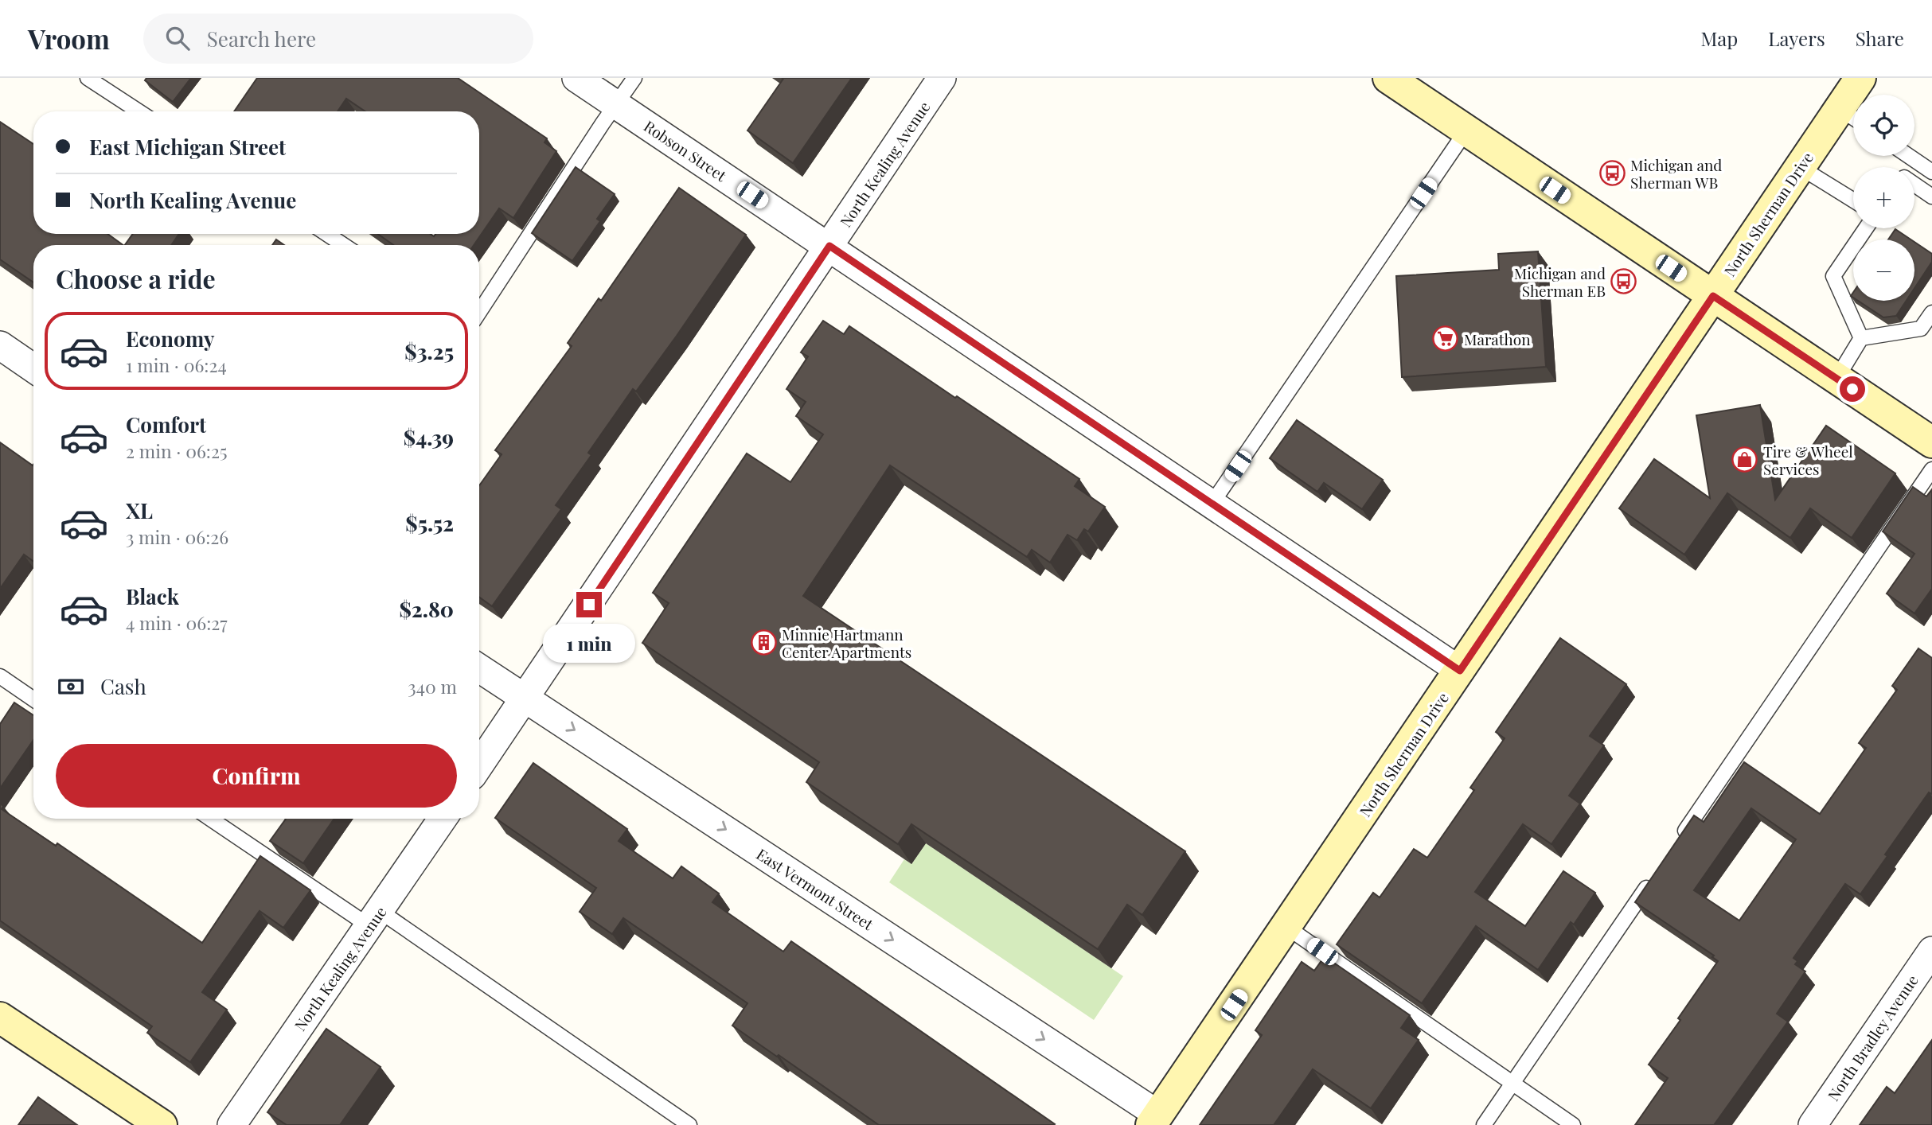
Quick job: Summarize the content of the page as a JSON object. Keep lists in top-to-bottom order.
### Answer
{
  "streets": {
    "main road": ["North Sherman Drive"],
    "street": [
      "Robson Street",
      "North Kealing Avenue",
      "East Vermont Street",
      "North Bradley Avenue"
    ]
  },
  "crossings": [
    ["Robson Street", "North Kealing Avenue"],
    ["Robson Street", "North Sherman Drive"],
    ["North Kealing Avenue", "East Vermont Street"],
    ["North Sherman Drive", "East Vermont Street"]
  ],
  "one_way": ["East Vermont Street"],
  "places": {
    "bus stop": ["Michigan and Sherman WB", "Michigan and Sherman EB"],
    "supermarket": ["Marathon"],
    "shop": ["Tire & Wheel Services"],
    "building": ["Minnie Hartmann Center Apartments"]
  },
  "page": {
    "header": "Vroom",
    "search": "Search here",
    "nav": ["Map", "Layers", "Share"],
    "map_buttons": ["+", "−"],
    "banner": ["East Michigan Street", "North Kealing Avenue"],
    "heading": "Choose a ride",
    "list": [
      {
        "name": "Economy",
        "note": "1 min · 06:24",
        "value": "$3.25"
      },
      {
        "name": "Comfort",
        "note": "2 min · 06:25",
        "value": "$4.39"
      },
      {
        "name": "XL",
        "note": "3 min · 06:26",
        "value": "$5.52"
      },
      {
        "name": "Black",
        "note": "4 min · 06:27",
        "value": "$2.80"
      }
    ],
    "bubble": "1 min",
    "pay": ["Cash", "340 m"],
    "buttons": "Confirm"
  }
}
